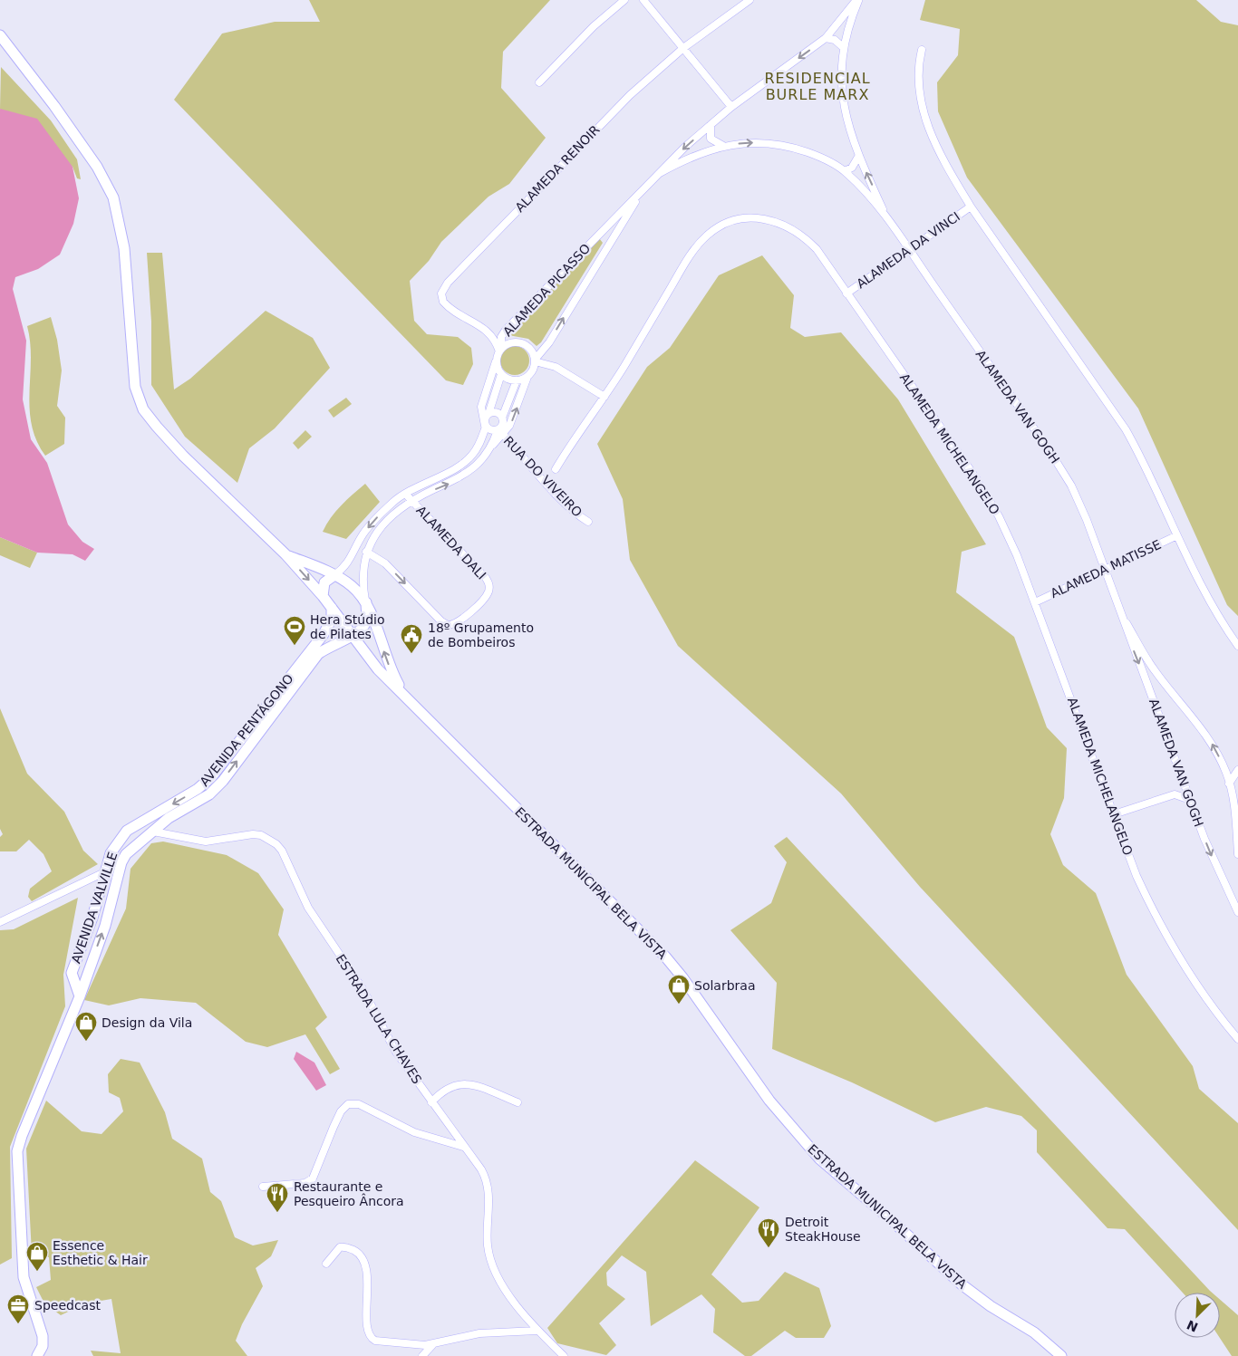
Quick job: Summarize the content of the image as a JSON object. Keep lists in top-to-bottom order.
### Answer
{
  "streets": {
    "main road": [
      "ALAMEDA PICASSO",
      "AVENIDA PENTÁGONO",
      "ESTRADA MUNICIPAL BELA VISTA",
      "AVENIDA VALVILLE"
    ],
    "street": [
      "ALAMEDA RENOIR",
      "ALAMEDA DA VINCI",
      "ALAMEDA VAN GOGH",
      "ALAMEDA MICHELANGELO",
      "RUA DO VIVEIRO",
      "ALAMEDA DALI",
      "ALAMEDA MATISSE",
      "ESTRADA LULA CHAVES"
    ]
  },
  "crossings": [
    ["ALAMEDA RENOIR", "ALAMEDA PICASSO"],
    ["ALAMEDA DA VINCI", "ALAMEDA VAN GOGH"],
    ["ALAMEDA DA VINCI", "ALAMEDA MICHELANGELO"],
    ["ALAMEDA PICASSO", "ALAMEDA VAN GOGH"],
    ["ALAMEDA PICASSO", "RUA DO VIVEIRO"],
    ["ALAMEDA PICASSO", "ALAMEDA DALI"],
    ["ALAMEDA PICASSO", "ESTRADA MUNICIPAL BELA VISTA"],
    ["ALAMEDA VAN GOGH", "ALAMEDA MATISSE"],
    ["ALAMEDA MICHELANGELO", "ALAMEDA MATISSE"],
    ["AVENIDA PENTÁGONO", "ESTRADA MUNICIPAL BELA VISTA"],
    ["AVENIDA PENTÁGONO", "AVENIDA VALVILLE"],
    ["AVENIDA PENTÁGONO", "ESTRADA LULA CHAVES"]
  ],
  "districts": ["RESIDENCIAL BURLE MARX"],
  "places": {
    "sports": ["Hera Stúdio de Pilates"],
    "public building": ["18º Grupamento de Bombeiros"],
    "shop": ["Solarbraa", "Design da Vila", "Essence Esthetic & Hair"],
    "restaurant": ["Restaurante e Pesqueiro Âncora", "Detroit SteakHouse"],
    "office": ["Speedcast"]
  },
  "north": "bottom left"
}
